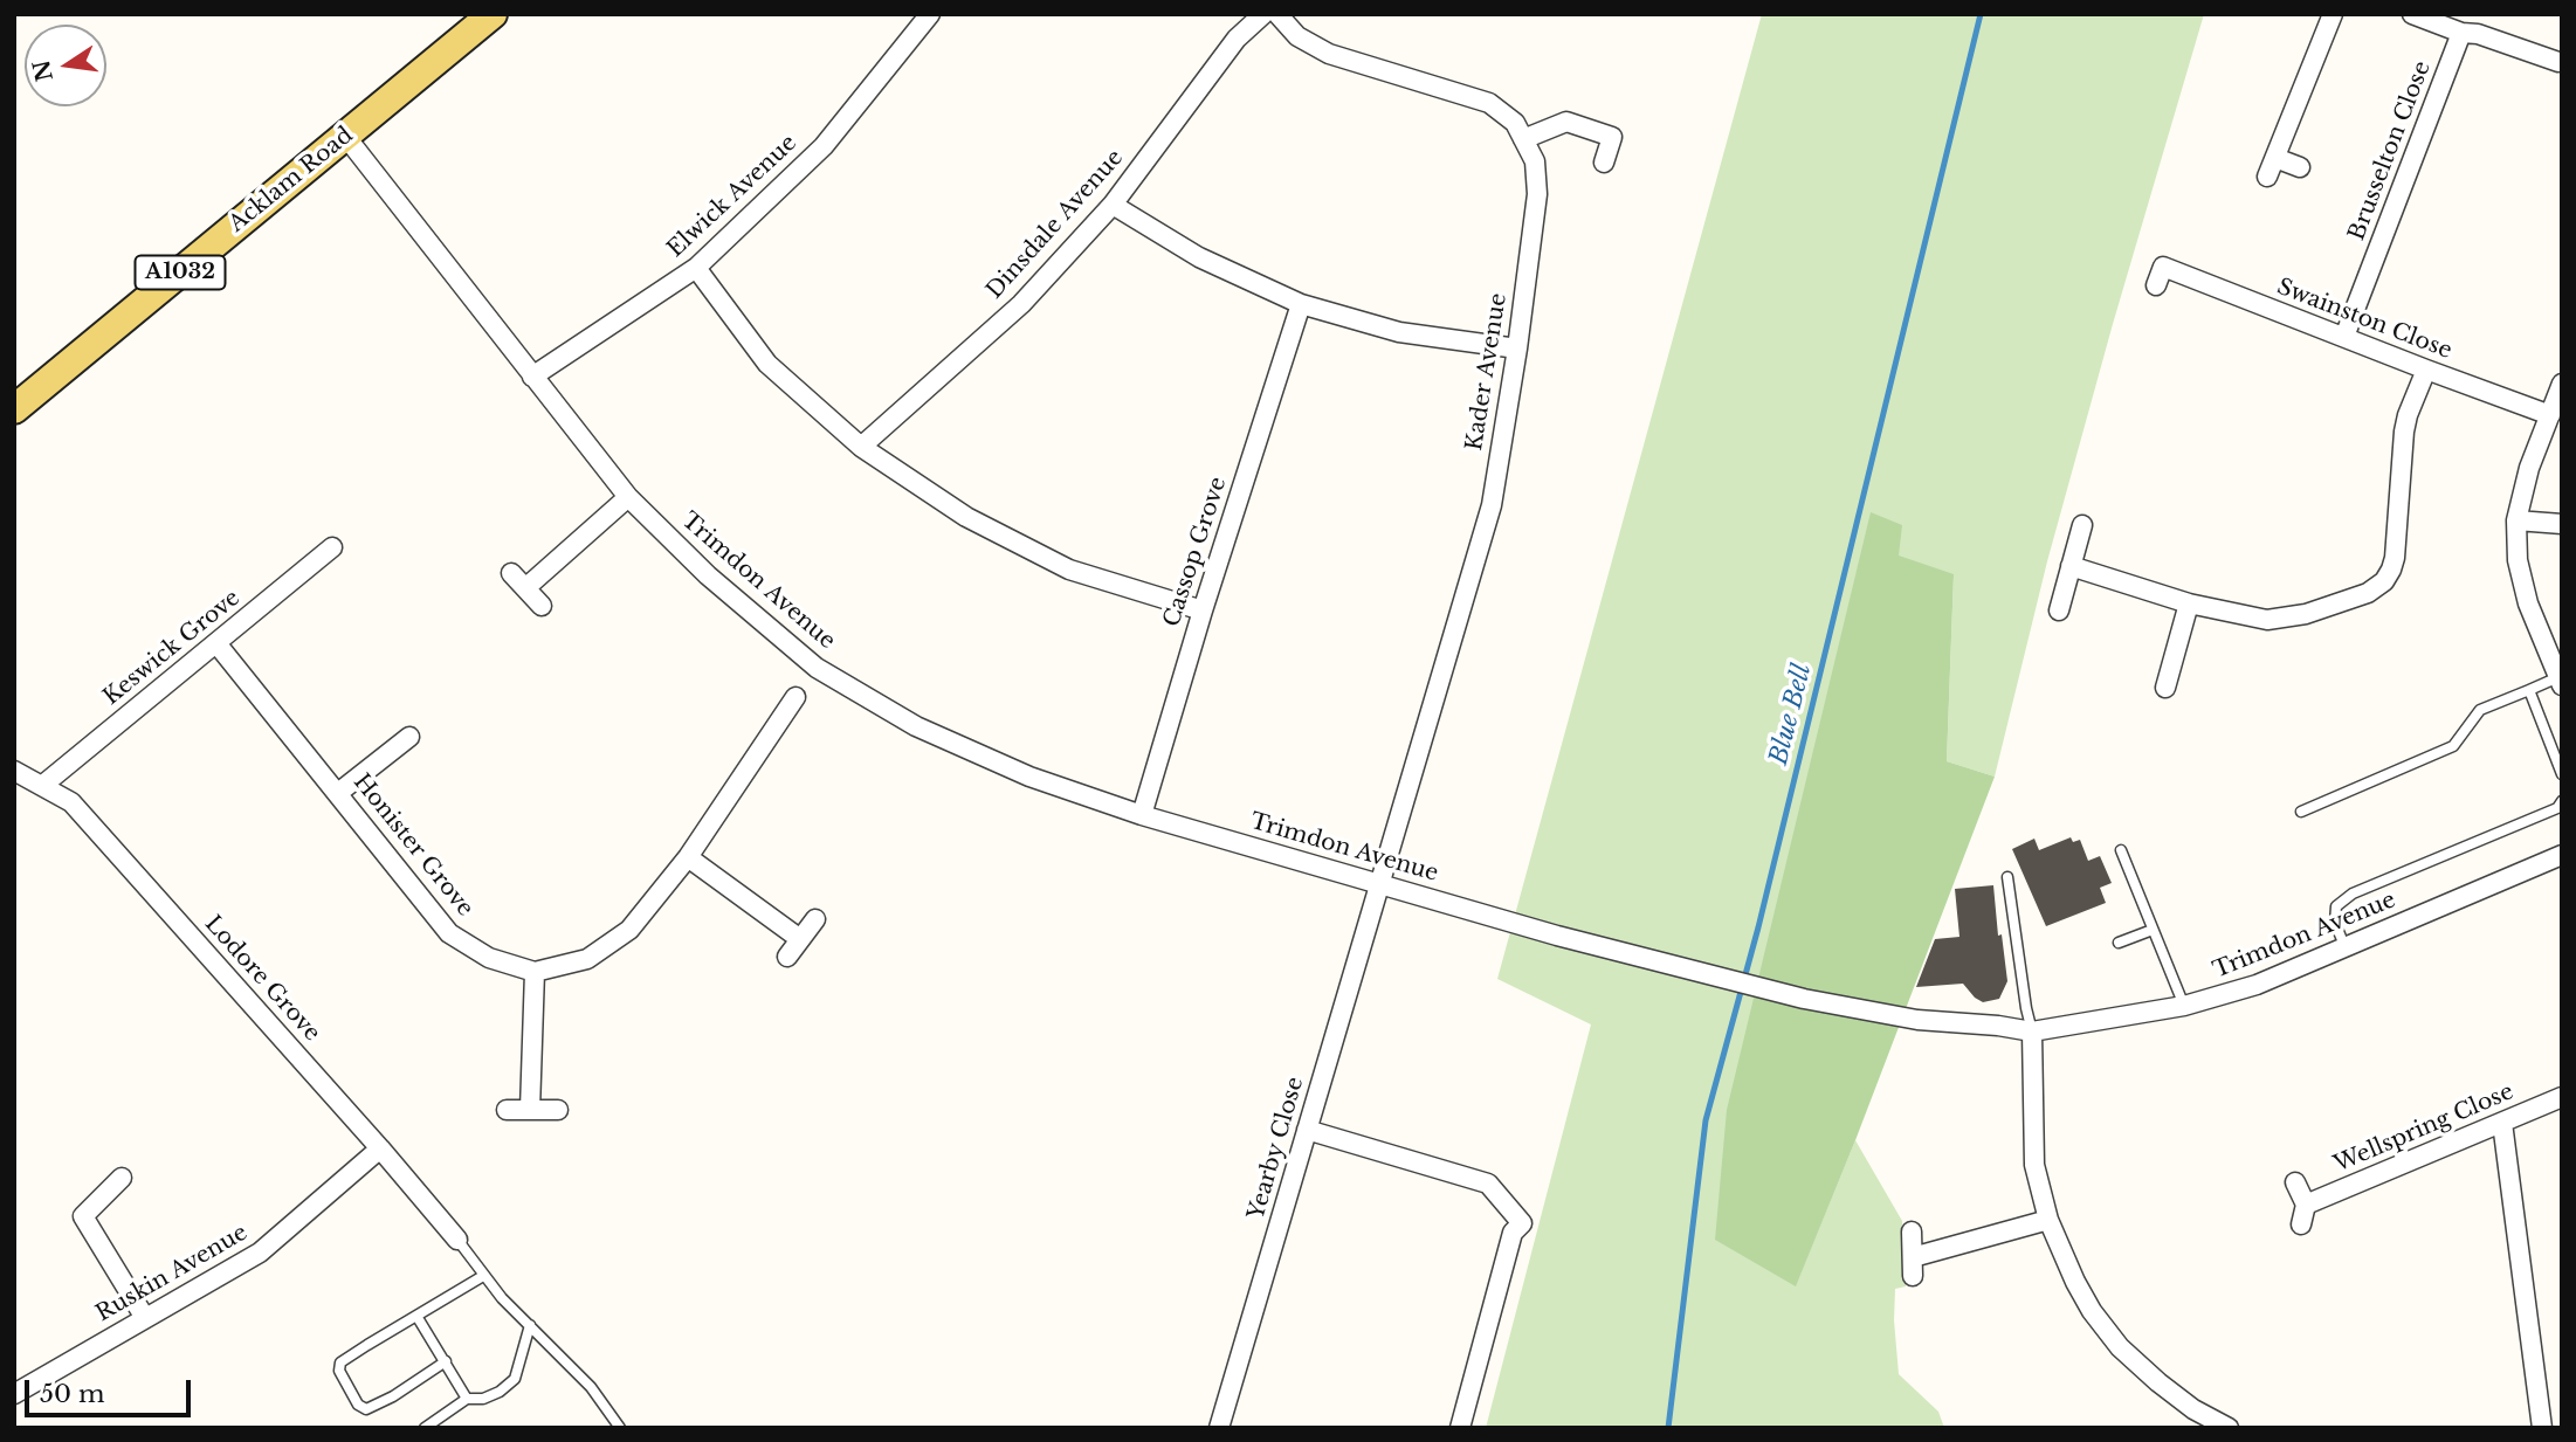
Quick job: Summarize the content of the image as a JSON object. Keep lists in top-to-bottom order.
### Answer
{
  "streets": {
    "main road": ["Acklam Road", "A1032"],
    "street": [
      "Brusselton Close",
      "Elwick Avenue",
      "Dinsdale Avenue",
      "Swainston Close",
      "Kader Avenue",
      "Cassop Grove",
      "Trimdon Avenue",
      "Keswick Grove",
      "Honister Grove",
      "Lodore Grove",
      "Wellspring Close",
      "Yearby Close",
      "Ruskin Avenue"
    ]
  },
  "crossings": [
    ["Brusselton Close", "Swainston Close"],
    ["Acklam Road", "Trimdon Avenue"],
    ["Elwick Avenue", "Trimdon Avenue"],
    ["Kader Avenue", "Trimdon Avenue"],
    ["Kader Avenue", "Yearby Close"],
    ["Cassop Grove", "Trimdon Avenue"],
    ["Trimdon Avenue", "Yearby Close"],
    ["Keswick Grove", "Honister Grove"],
    ["Keswick Grove", "Lodore Grove"],
    ["Lodore Grove", "Ruskin Avenue"]
  ],
  "water": ["Blue Bell"],
  "scale_bar": "50 m",
  "north": "left"
}
